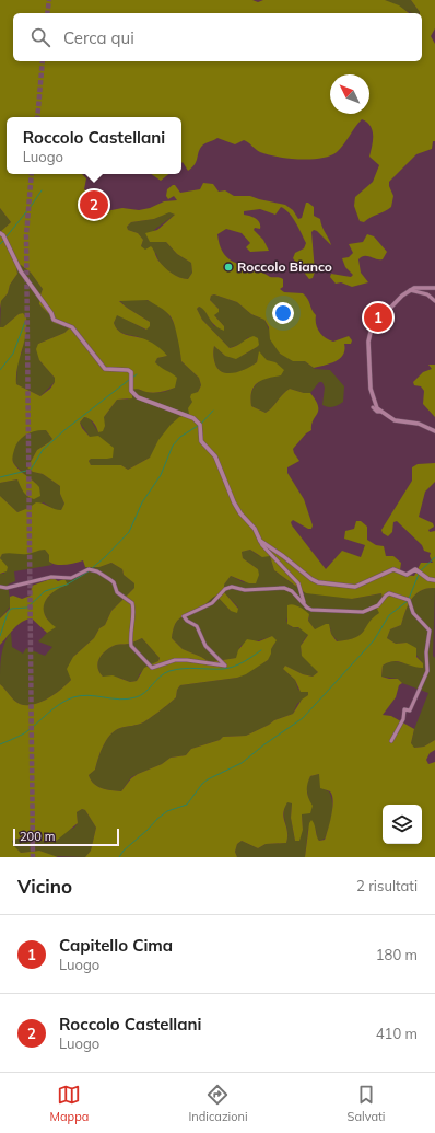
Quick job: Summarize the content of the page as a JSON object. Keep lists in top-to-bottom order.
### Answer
{
  "places": ["Roccolo Bianco"],
  "scale_bar": "200 m",
  "north": "top left",
  "page": {
    "search": "Cerca qui",
    "popup": ["Roccolo Castellani", "Luogo"],
    "pins": ["2", "1"],
    "scale": "200 m",
    "heading": ["Vicino", "2 risultati"],
    "list": [
      {
        "mark": "1",
        "name": "Capitello Cima",
        "note": "Luogo",
        "value": "180 m"
      },
      {
        "mark": "2",
        "name": "Roccolo Castellani",
        "note": "Luogo",
        "value": "410 m"
      }
    ],
    "nav": ["Mappa", "Indicazioni", "Salvati"]
  }
}
